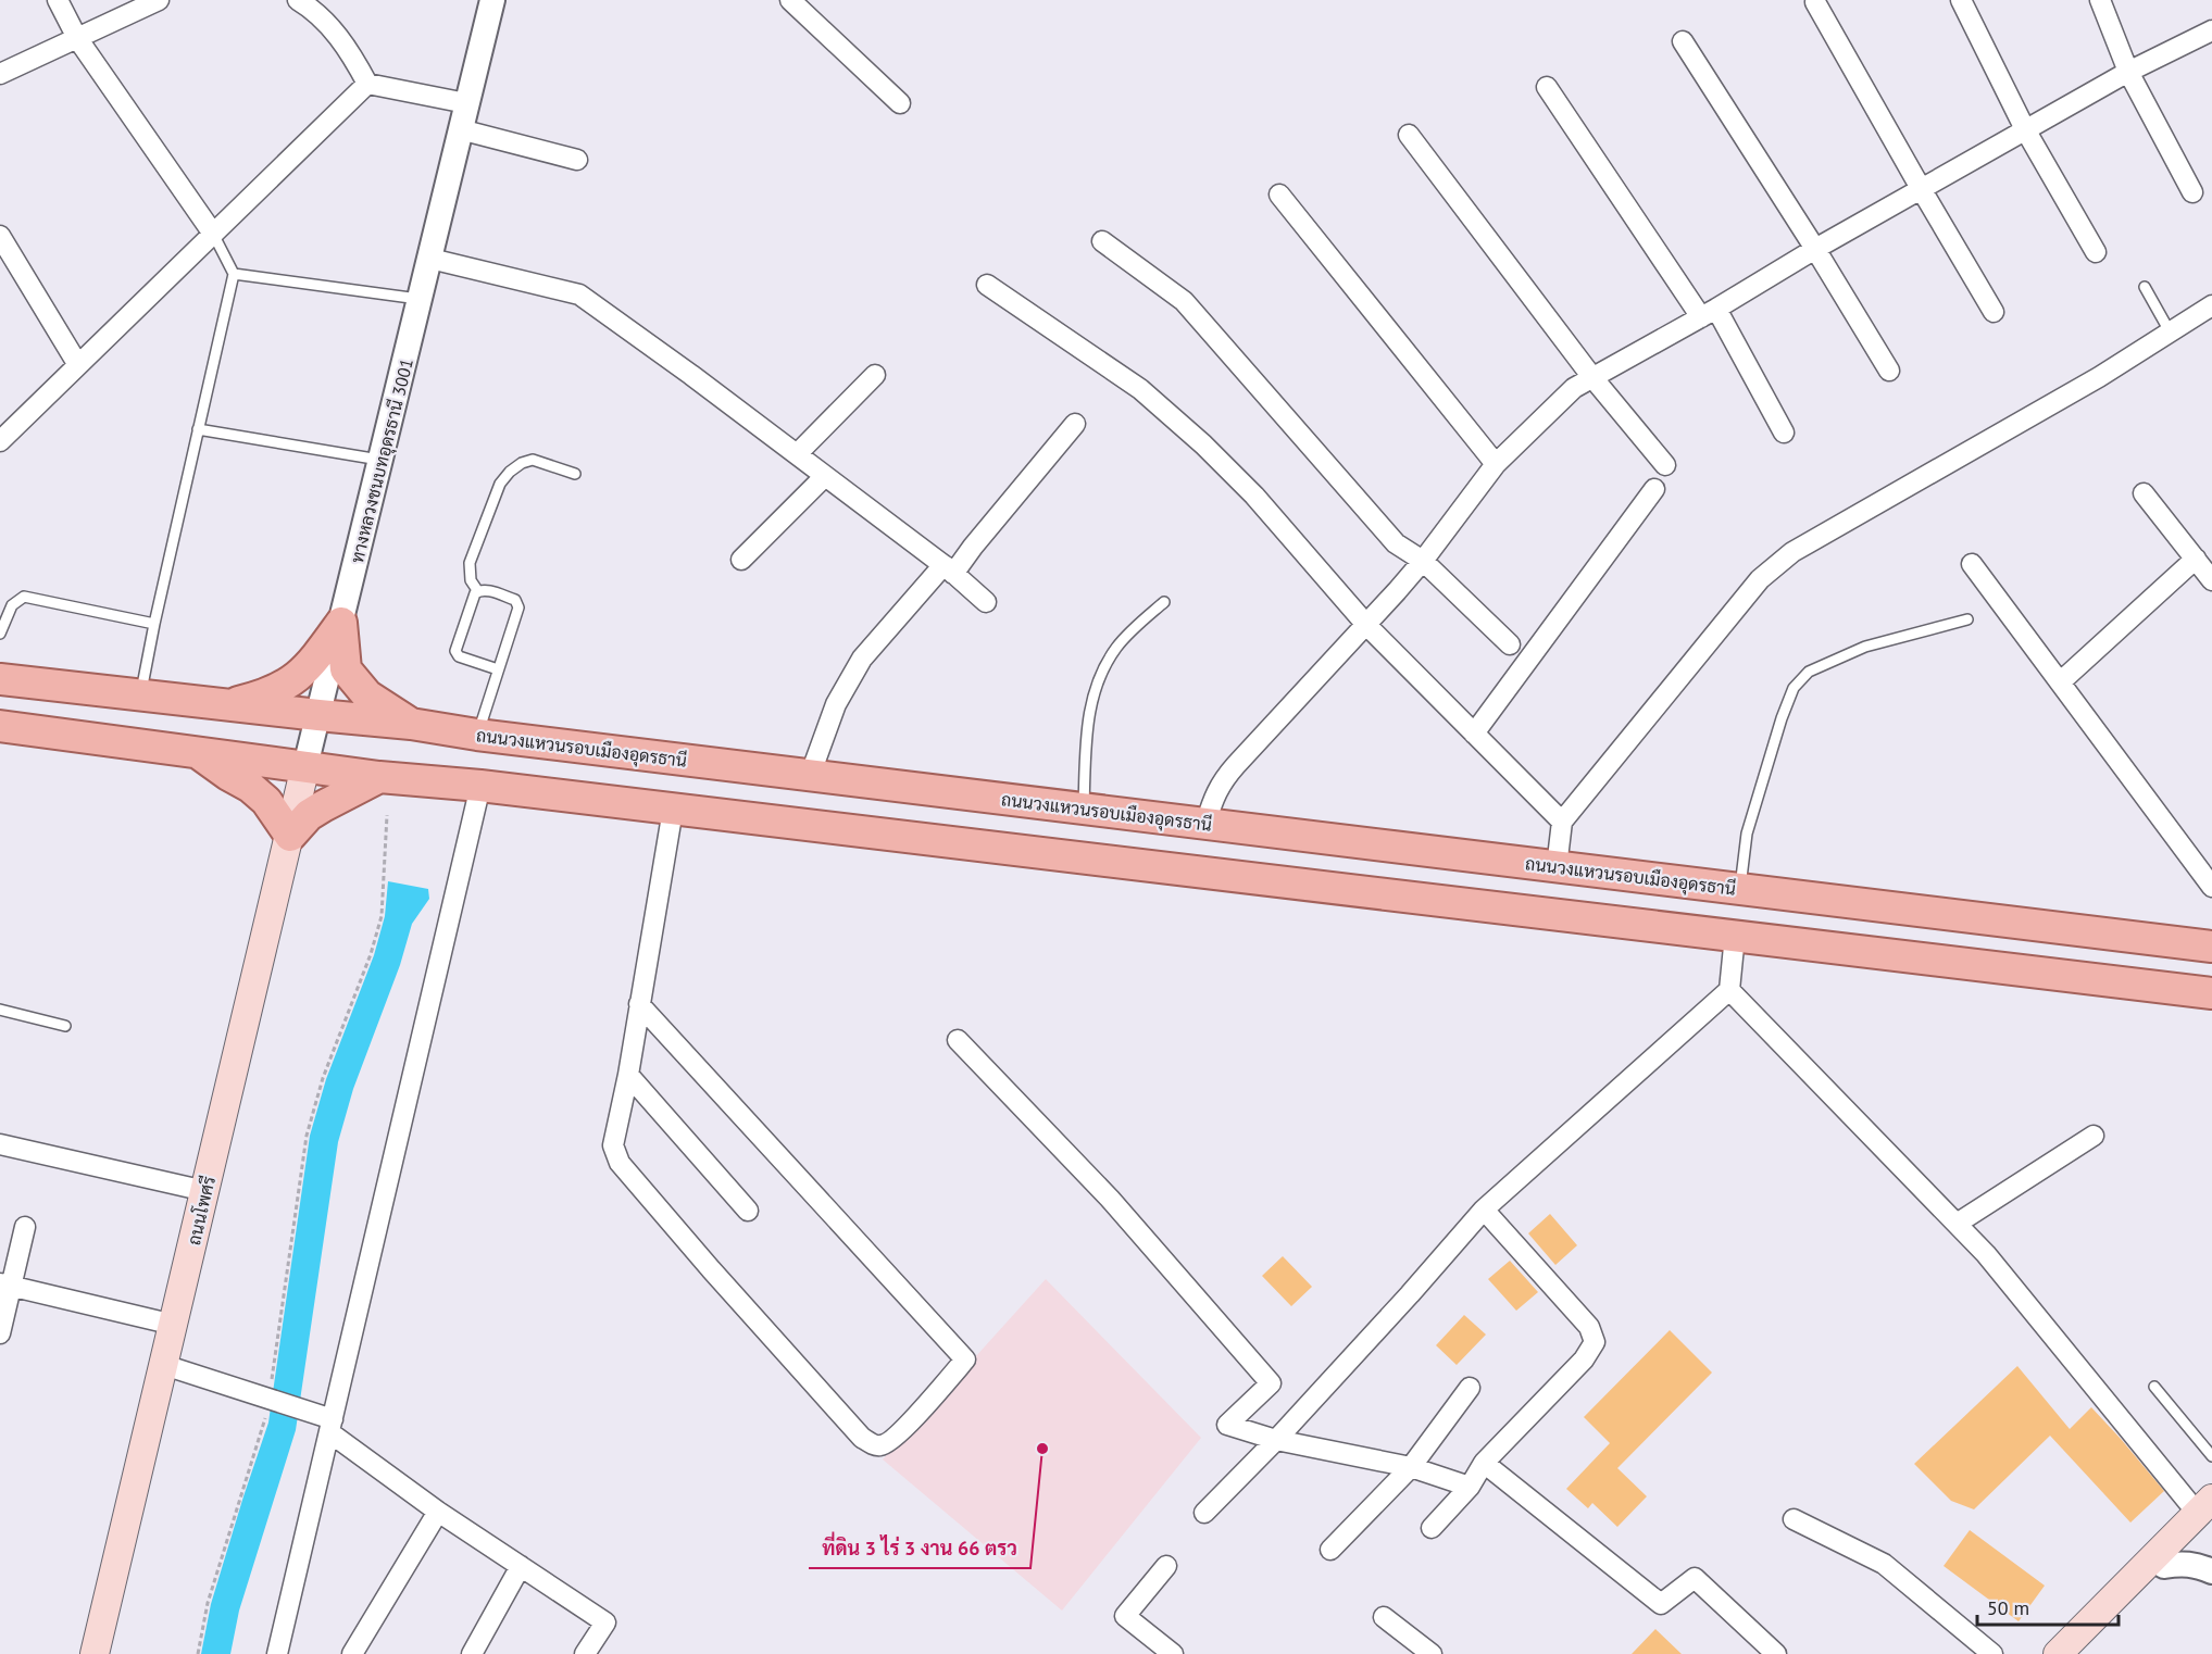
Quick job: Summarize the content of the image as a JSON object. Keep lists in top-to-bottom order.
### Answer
{
  "streets": {
    "main road": ["ถนนวงแหวนรอบเมืองอุดรธานี", "ถนนโพศรี"],
    "street": ["ทางหลวงชนบทอุดรธานี 3001"]
  },
  "crossings": [
    ["ทางหลวงชนบทอุดรธานี 3001", "ถนนวงแหวนรอบเมืองอุดรธานี"],
    ["ทางหลวงชนบทอุดรธานี 3001", "ถนนโพศรี"]
  ],
  "places": ["ที่ดิน 3 ไร่ 3 งาน 66 ตรว"],
  "scale_bar": "50 m"
}
